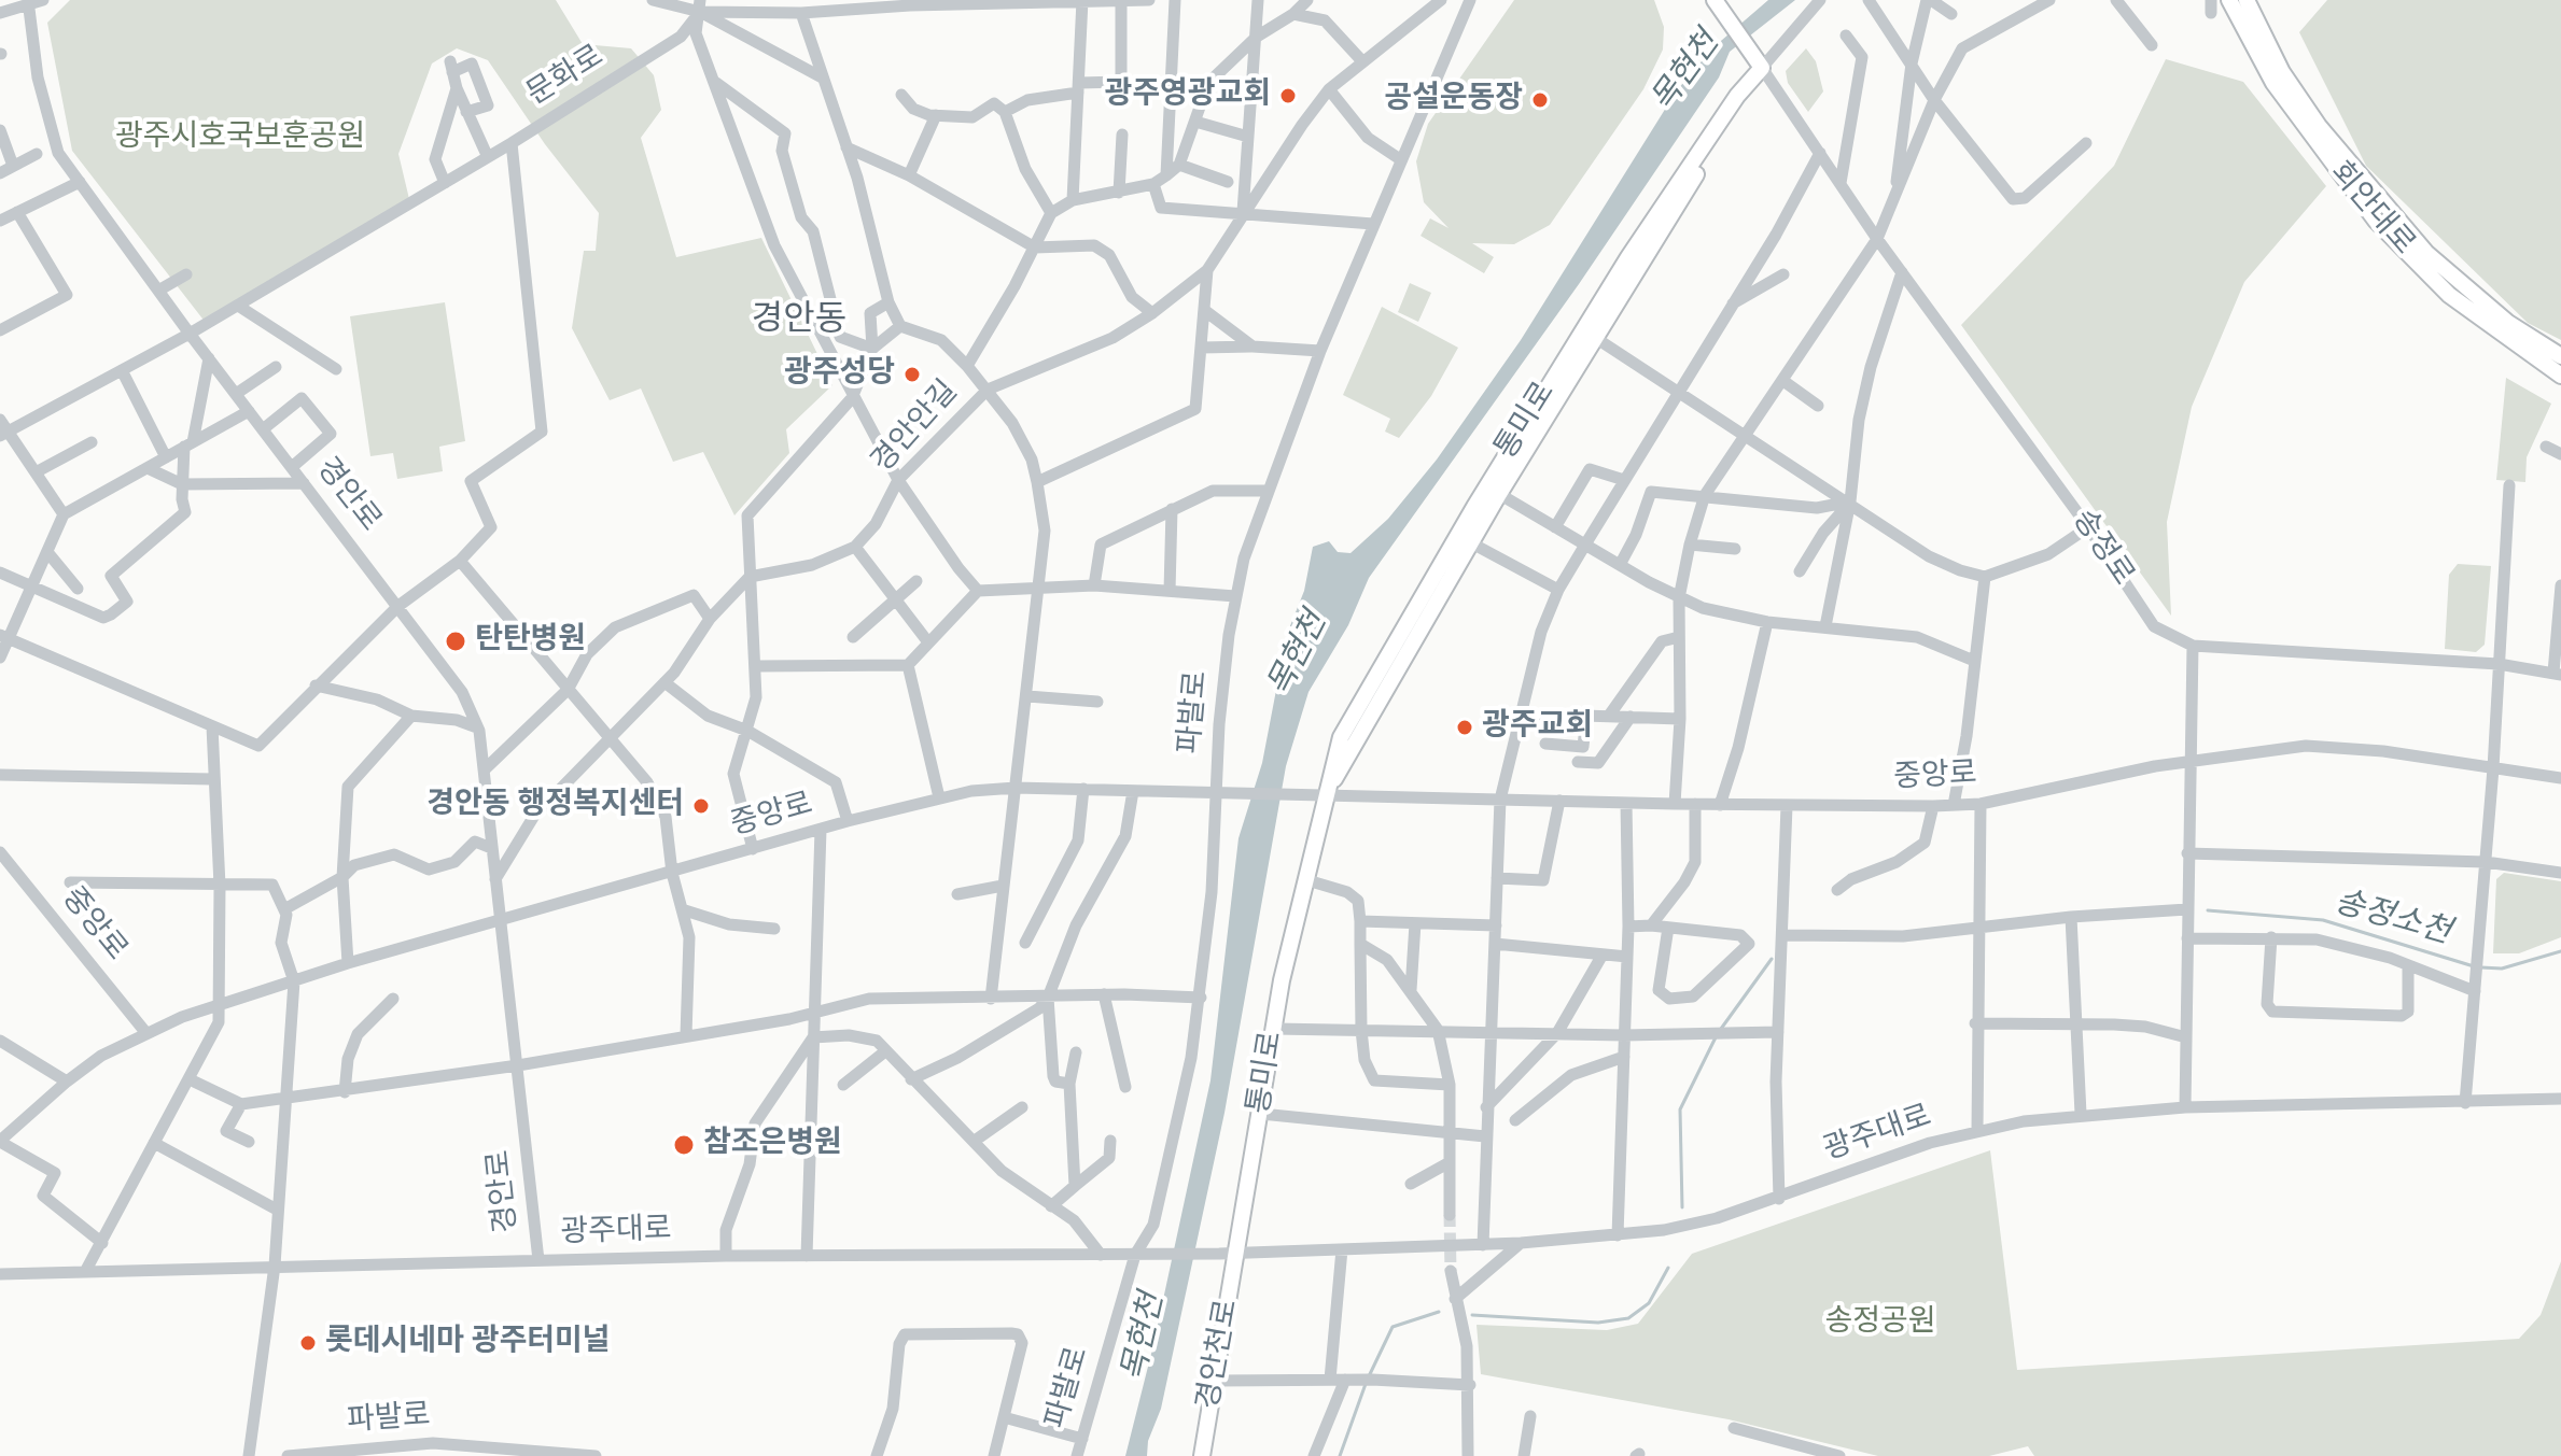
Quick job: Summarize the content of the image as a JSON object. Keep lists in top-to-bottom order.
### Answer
{
  "streets": {
    "main road": ["회안대로", "통미로", "경안천로"],
    "street": [
      "문화로",
      "경안안길",
      "경안로",
      "송정로",
      "파발로",
      "중앙로",
      "광주대로"
    ]
  },
  "crossings": [
    ["문화로", "경안로"],
    ["통미로", "송정로"],
    ["통미로", "중앙로"],
    ["통미로", "광주대로"],
    ["통미로", "경안천로"],
    ["경안로", "중앙로"],
    ["경안로", "광주대로"],
    ["파발로", "중앙로"],
    ["파발로", "광주대로"],
    ["광주대로", "경안천로"]
  ],
  "districts": ["경안동"],
  "water": ["목현천", "송정소천"],
  "parks": ["광주시호국보훈공원", "송정공원"],
  "places": [
    "광주영광교회",
    "공설운동장",
    "광주성당",
    "탄탄병원",
    "광주교회",
    "경안동 행정복지센터",
    "참조은병원",
    "롯데시네마 광주터미널"
  ]
}
